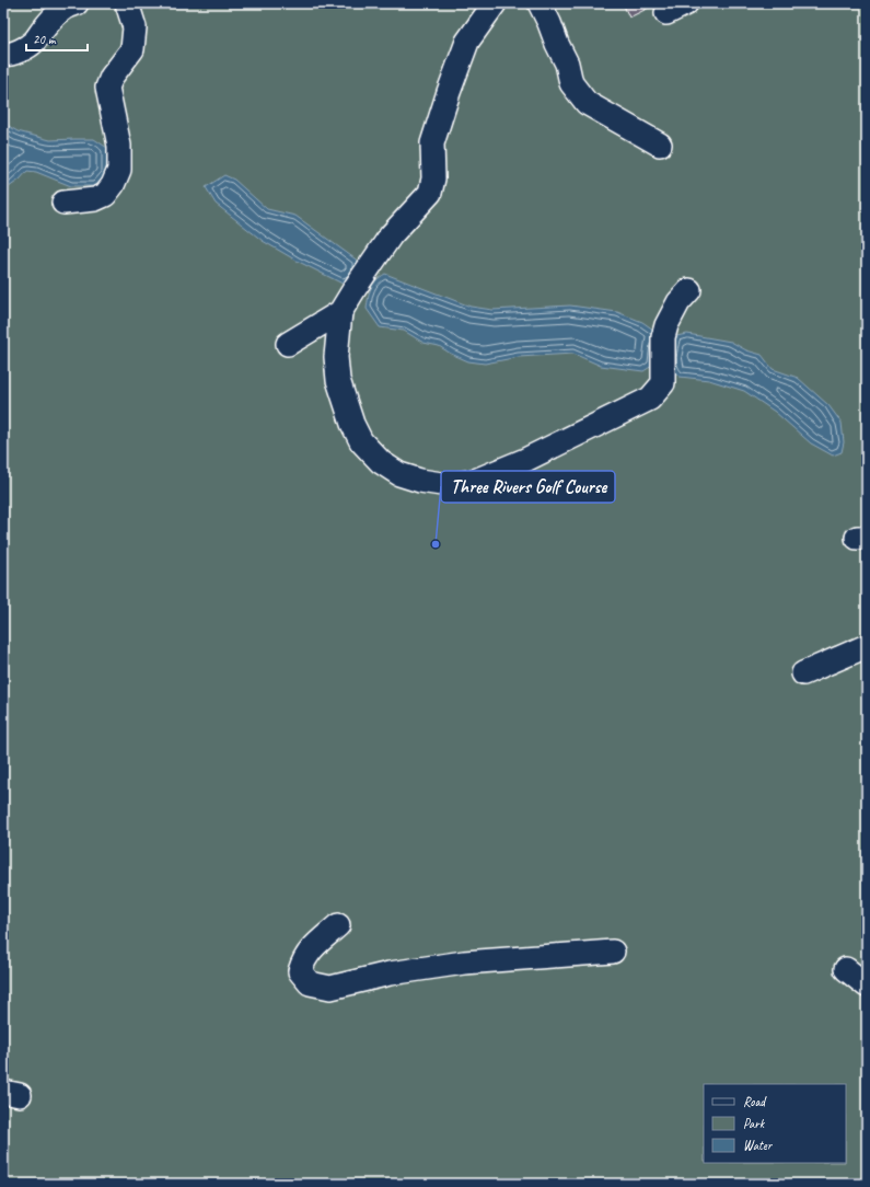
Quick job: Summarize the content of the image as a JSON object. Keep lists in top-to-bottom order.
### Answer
{
  "places": ["Three Rivers Golf Course"],
  "legend": ["Road", "Park", "Water"],
  "scale_bar": "20 m"
}
